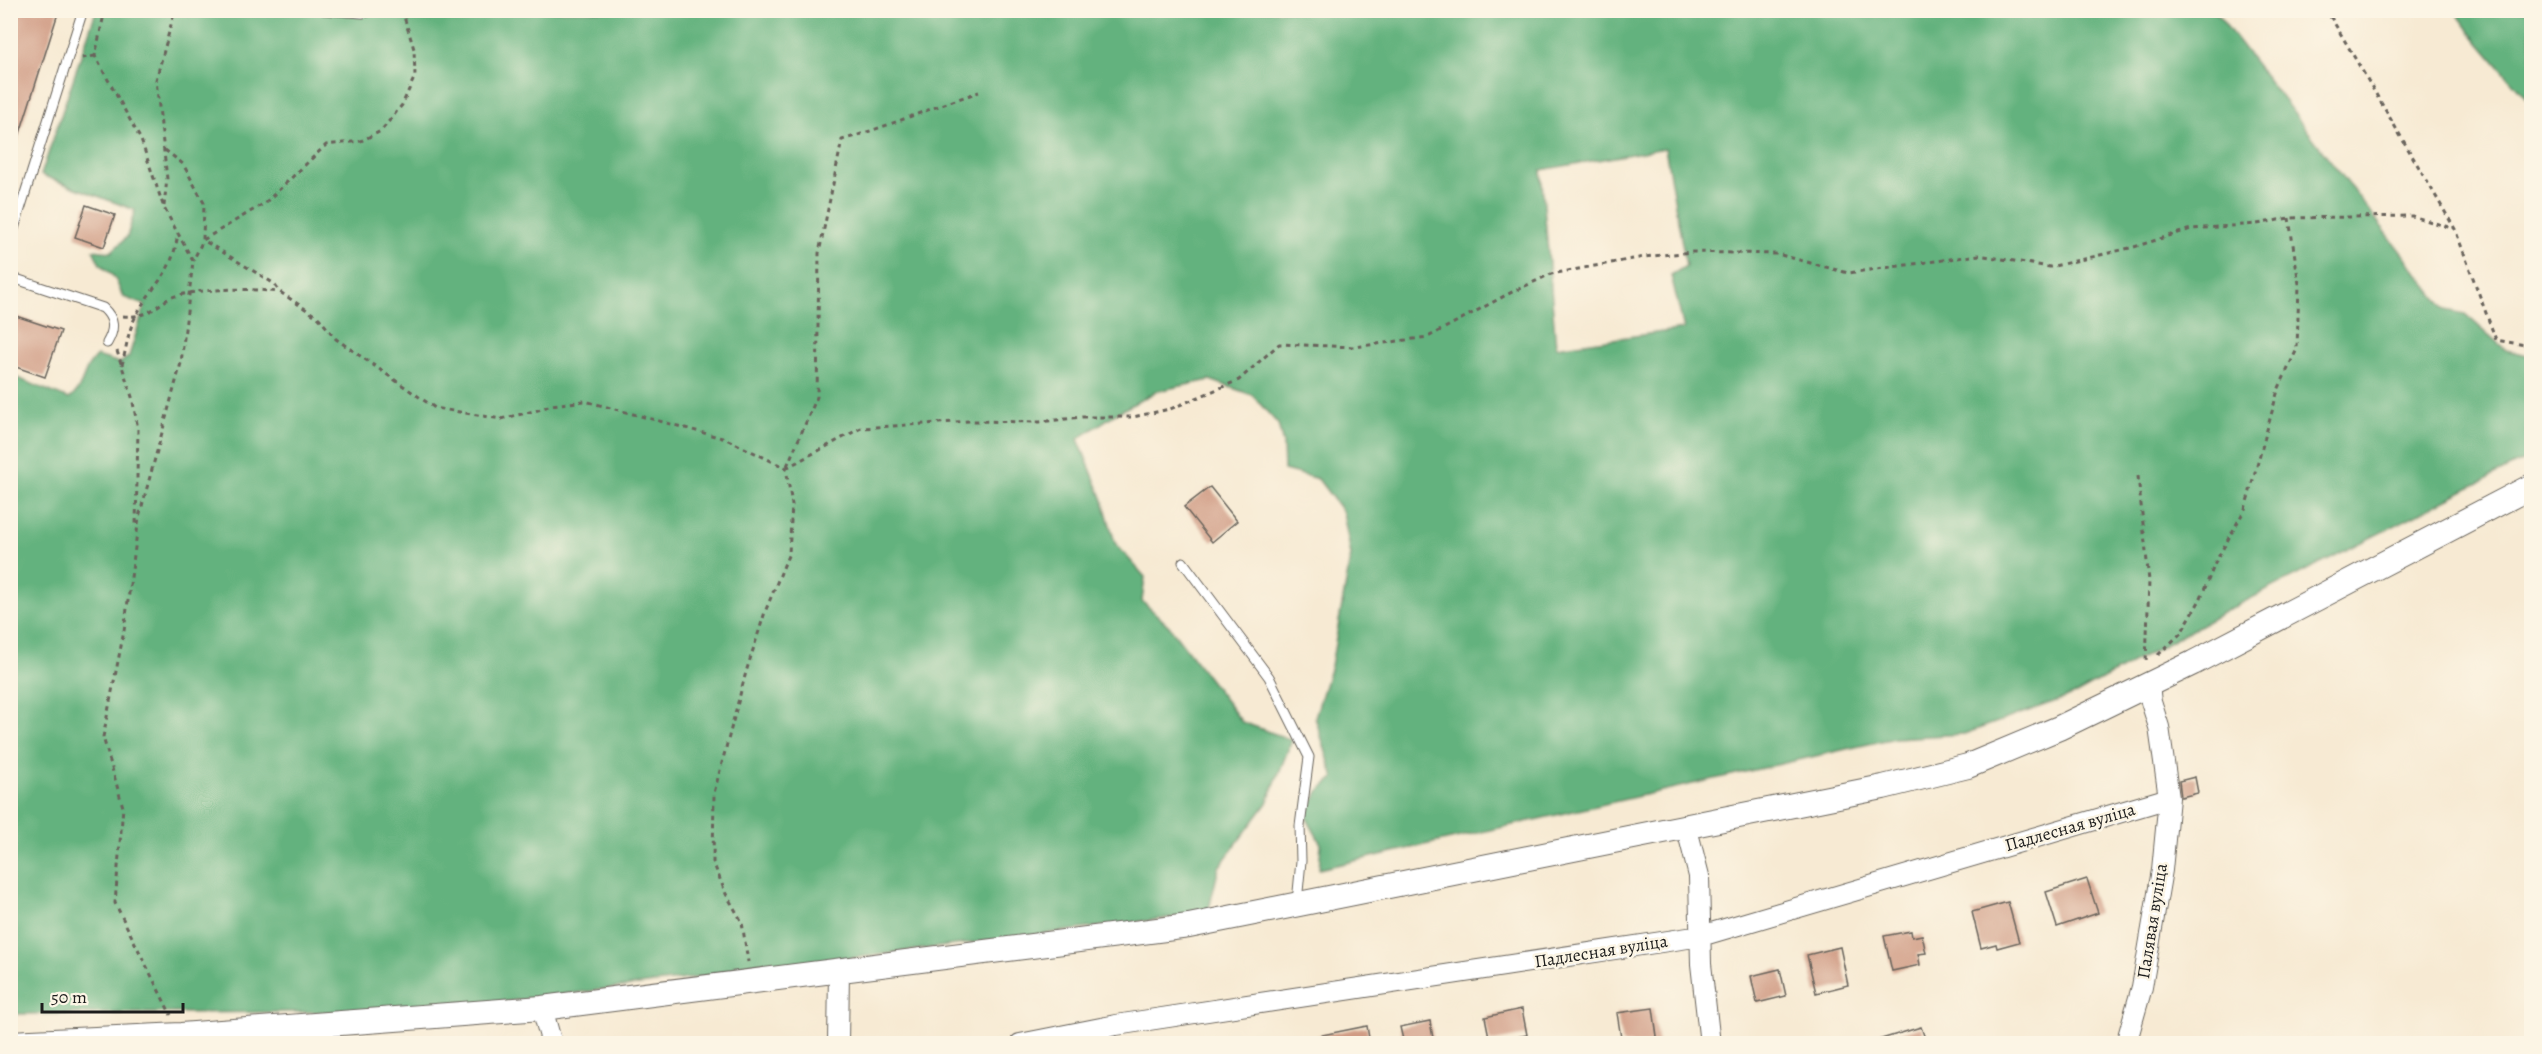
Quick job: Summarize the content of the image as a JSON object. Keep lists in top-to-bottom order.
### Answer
{
  "streets": {
    "street": ["Падлесная вуліца", "Палявая вуліца"]
  },
  "crossings": [
    ["Падлесная вуліца", "Палявая вуліца"]
  ],
  "scale_bar": "50 m"
}
